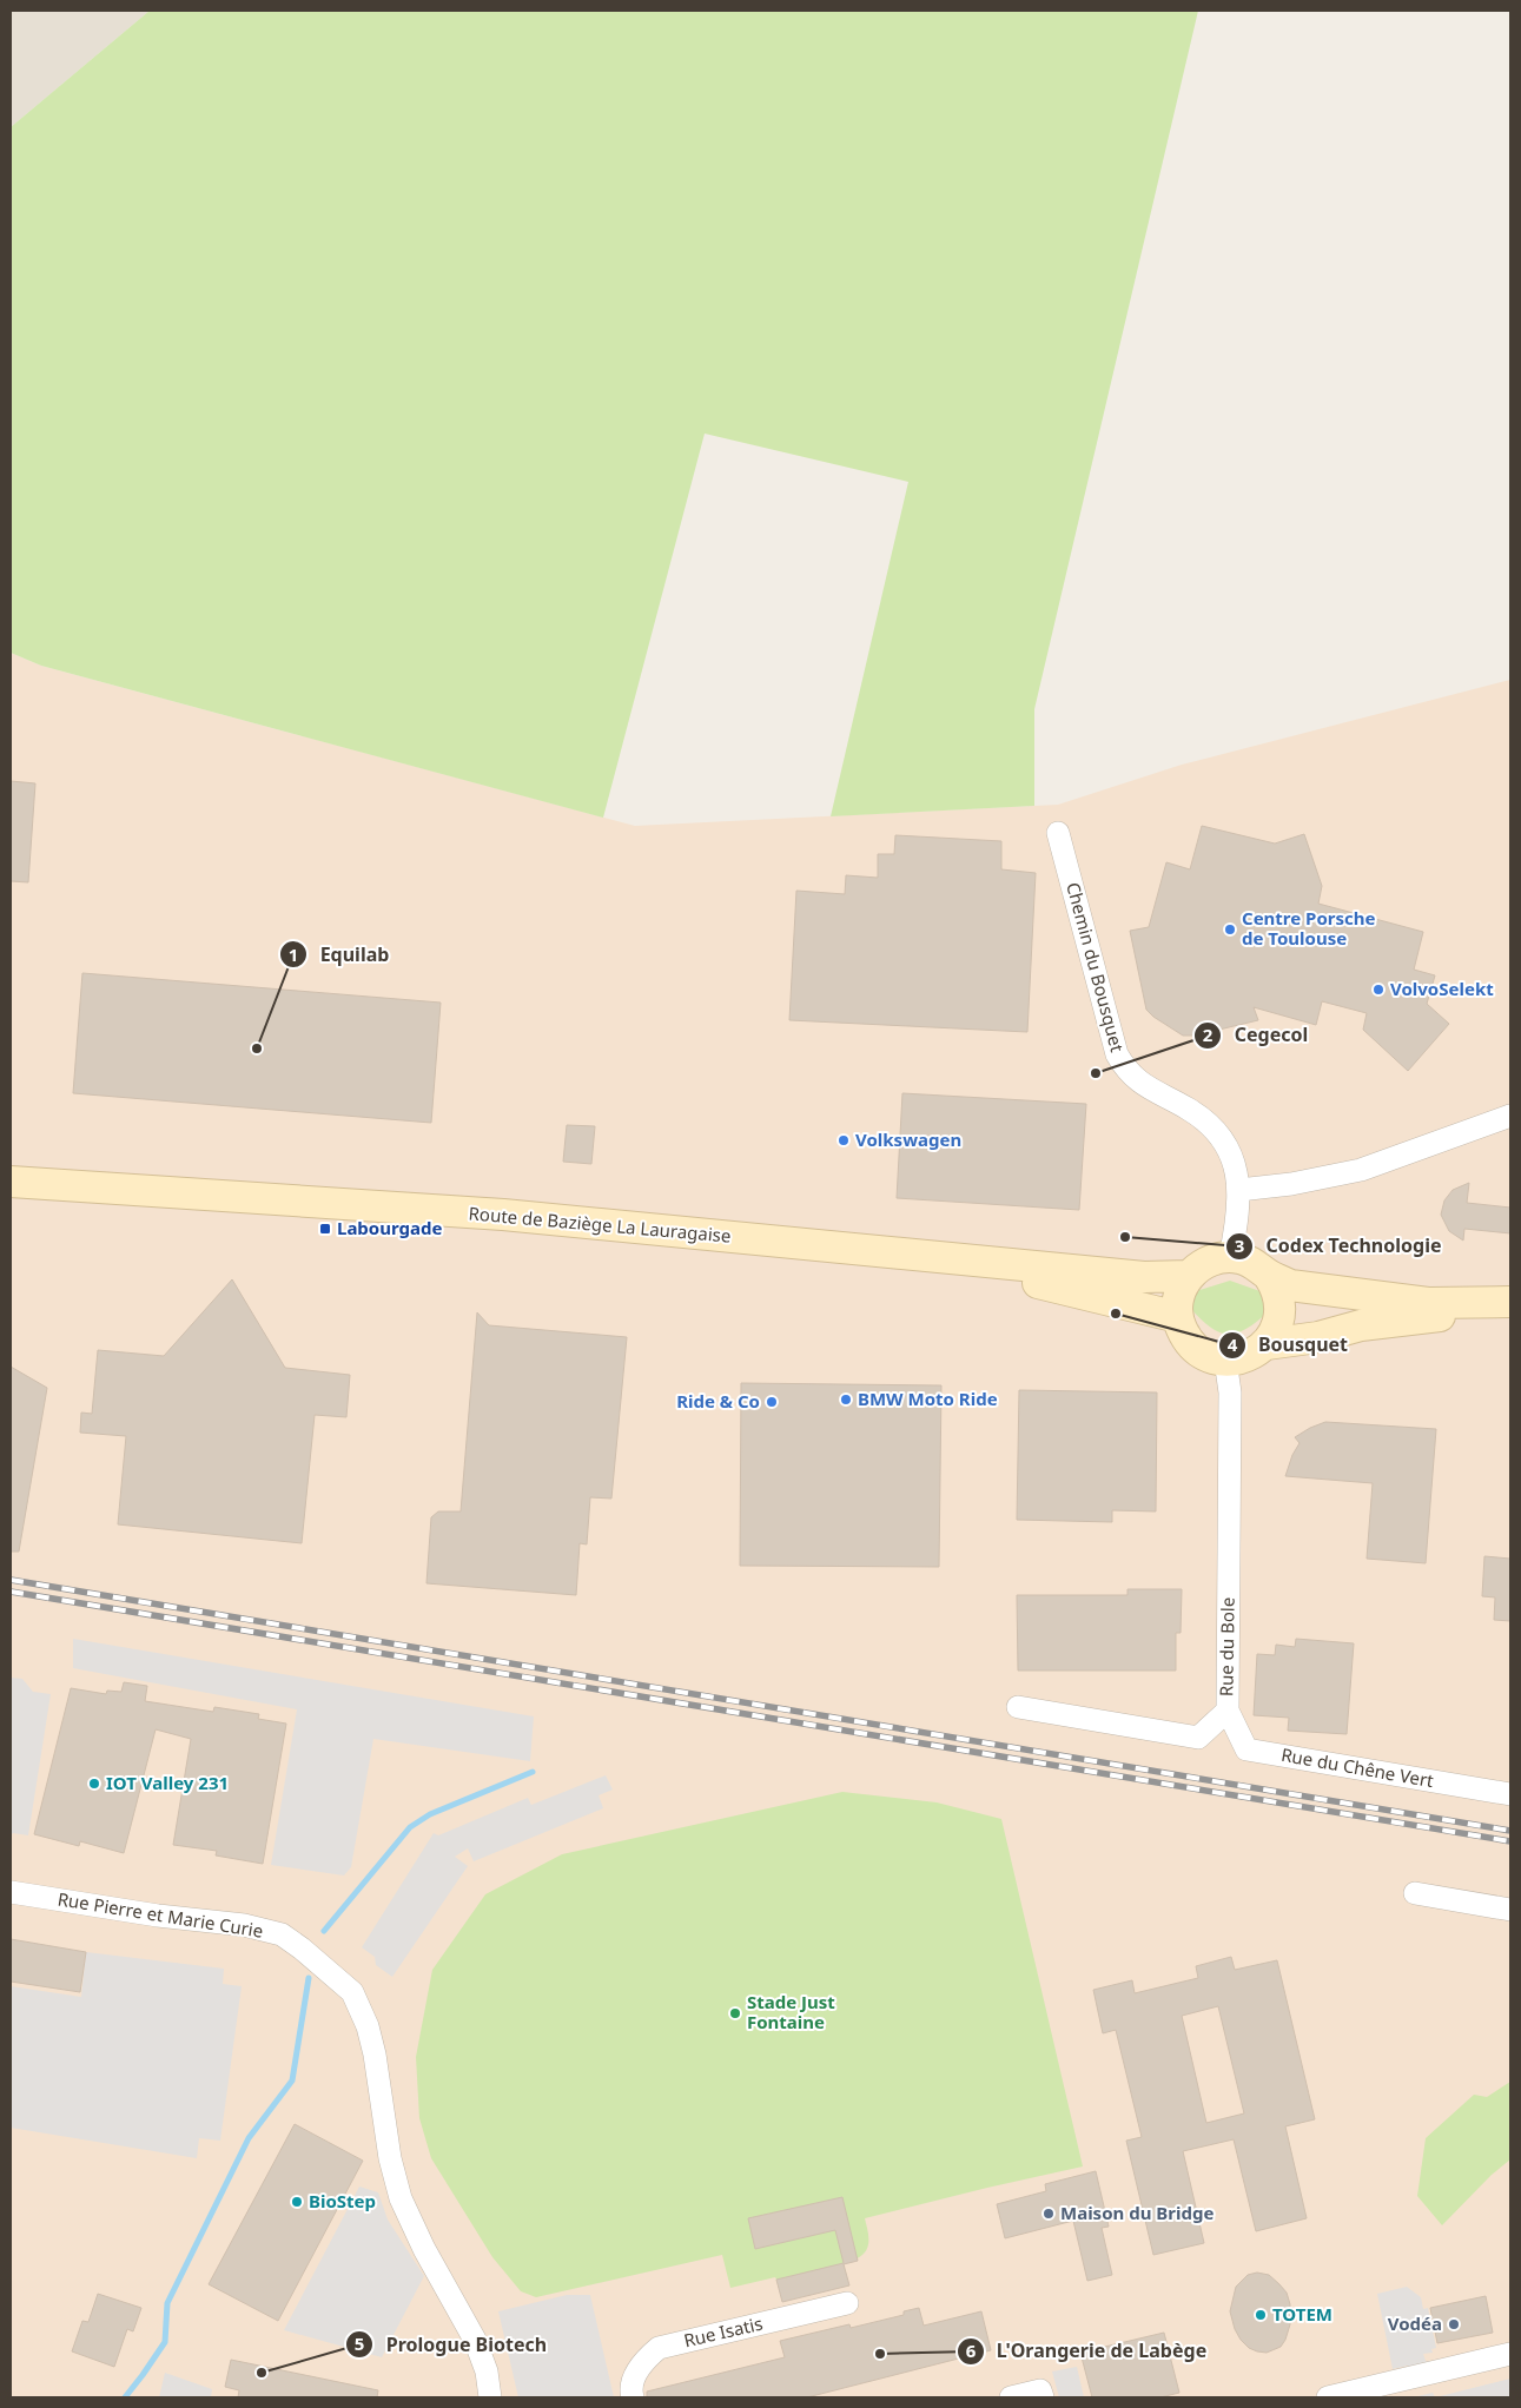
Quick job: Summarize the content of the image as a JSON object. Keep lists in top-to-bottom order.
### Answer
{
  "streets": {
    "main road": ["Route de Baziège La Lauragaise"],
    "street": [
      "Chemin du Bousquet",
      "Rue du Bole",
      "Rue du Chêne Vert",
      "Rue Pierre et Marie Curie",
      "Rue Isatis"
    ]
  },
  "crossings": [
    ["Chemin du Bousquet", "Route de Baziège La Lauragaise"],
    ["Chemin du Bousquet", "Rue du Bole"],
    ["Route de Baziège La Lauragaise", "Rue du Bole"],
    ["Rue du Bole", "Rue du Chêne Vert"]
  ],
  "places": {
    "other": [
      "Centre Porsche de Toulouse",
      "VolvoSelekt",
      "Equilab",
      "Cegecol",
      "Volkswagen",
      "Codex Technologie",
      "Bousquet",
      "BMW Moto Ride",
      "Ride & Co",
      "IOT Valley 231",
      "Stade Just Fontaine",
      "BioStep",
      "Maison du Bridge",
      "TOTEM",
      "Vodéa",
      "L'Orangerie de Labège",
      "Prologue Biotech"
    ],
    "transit": ["Labourgade"]
  }
}
